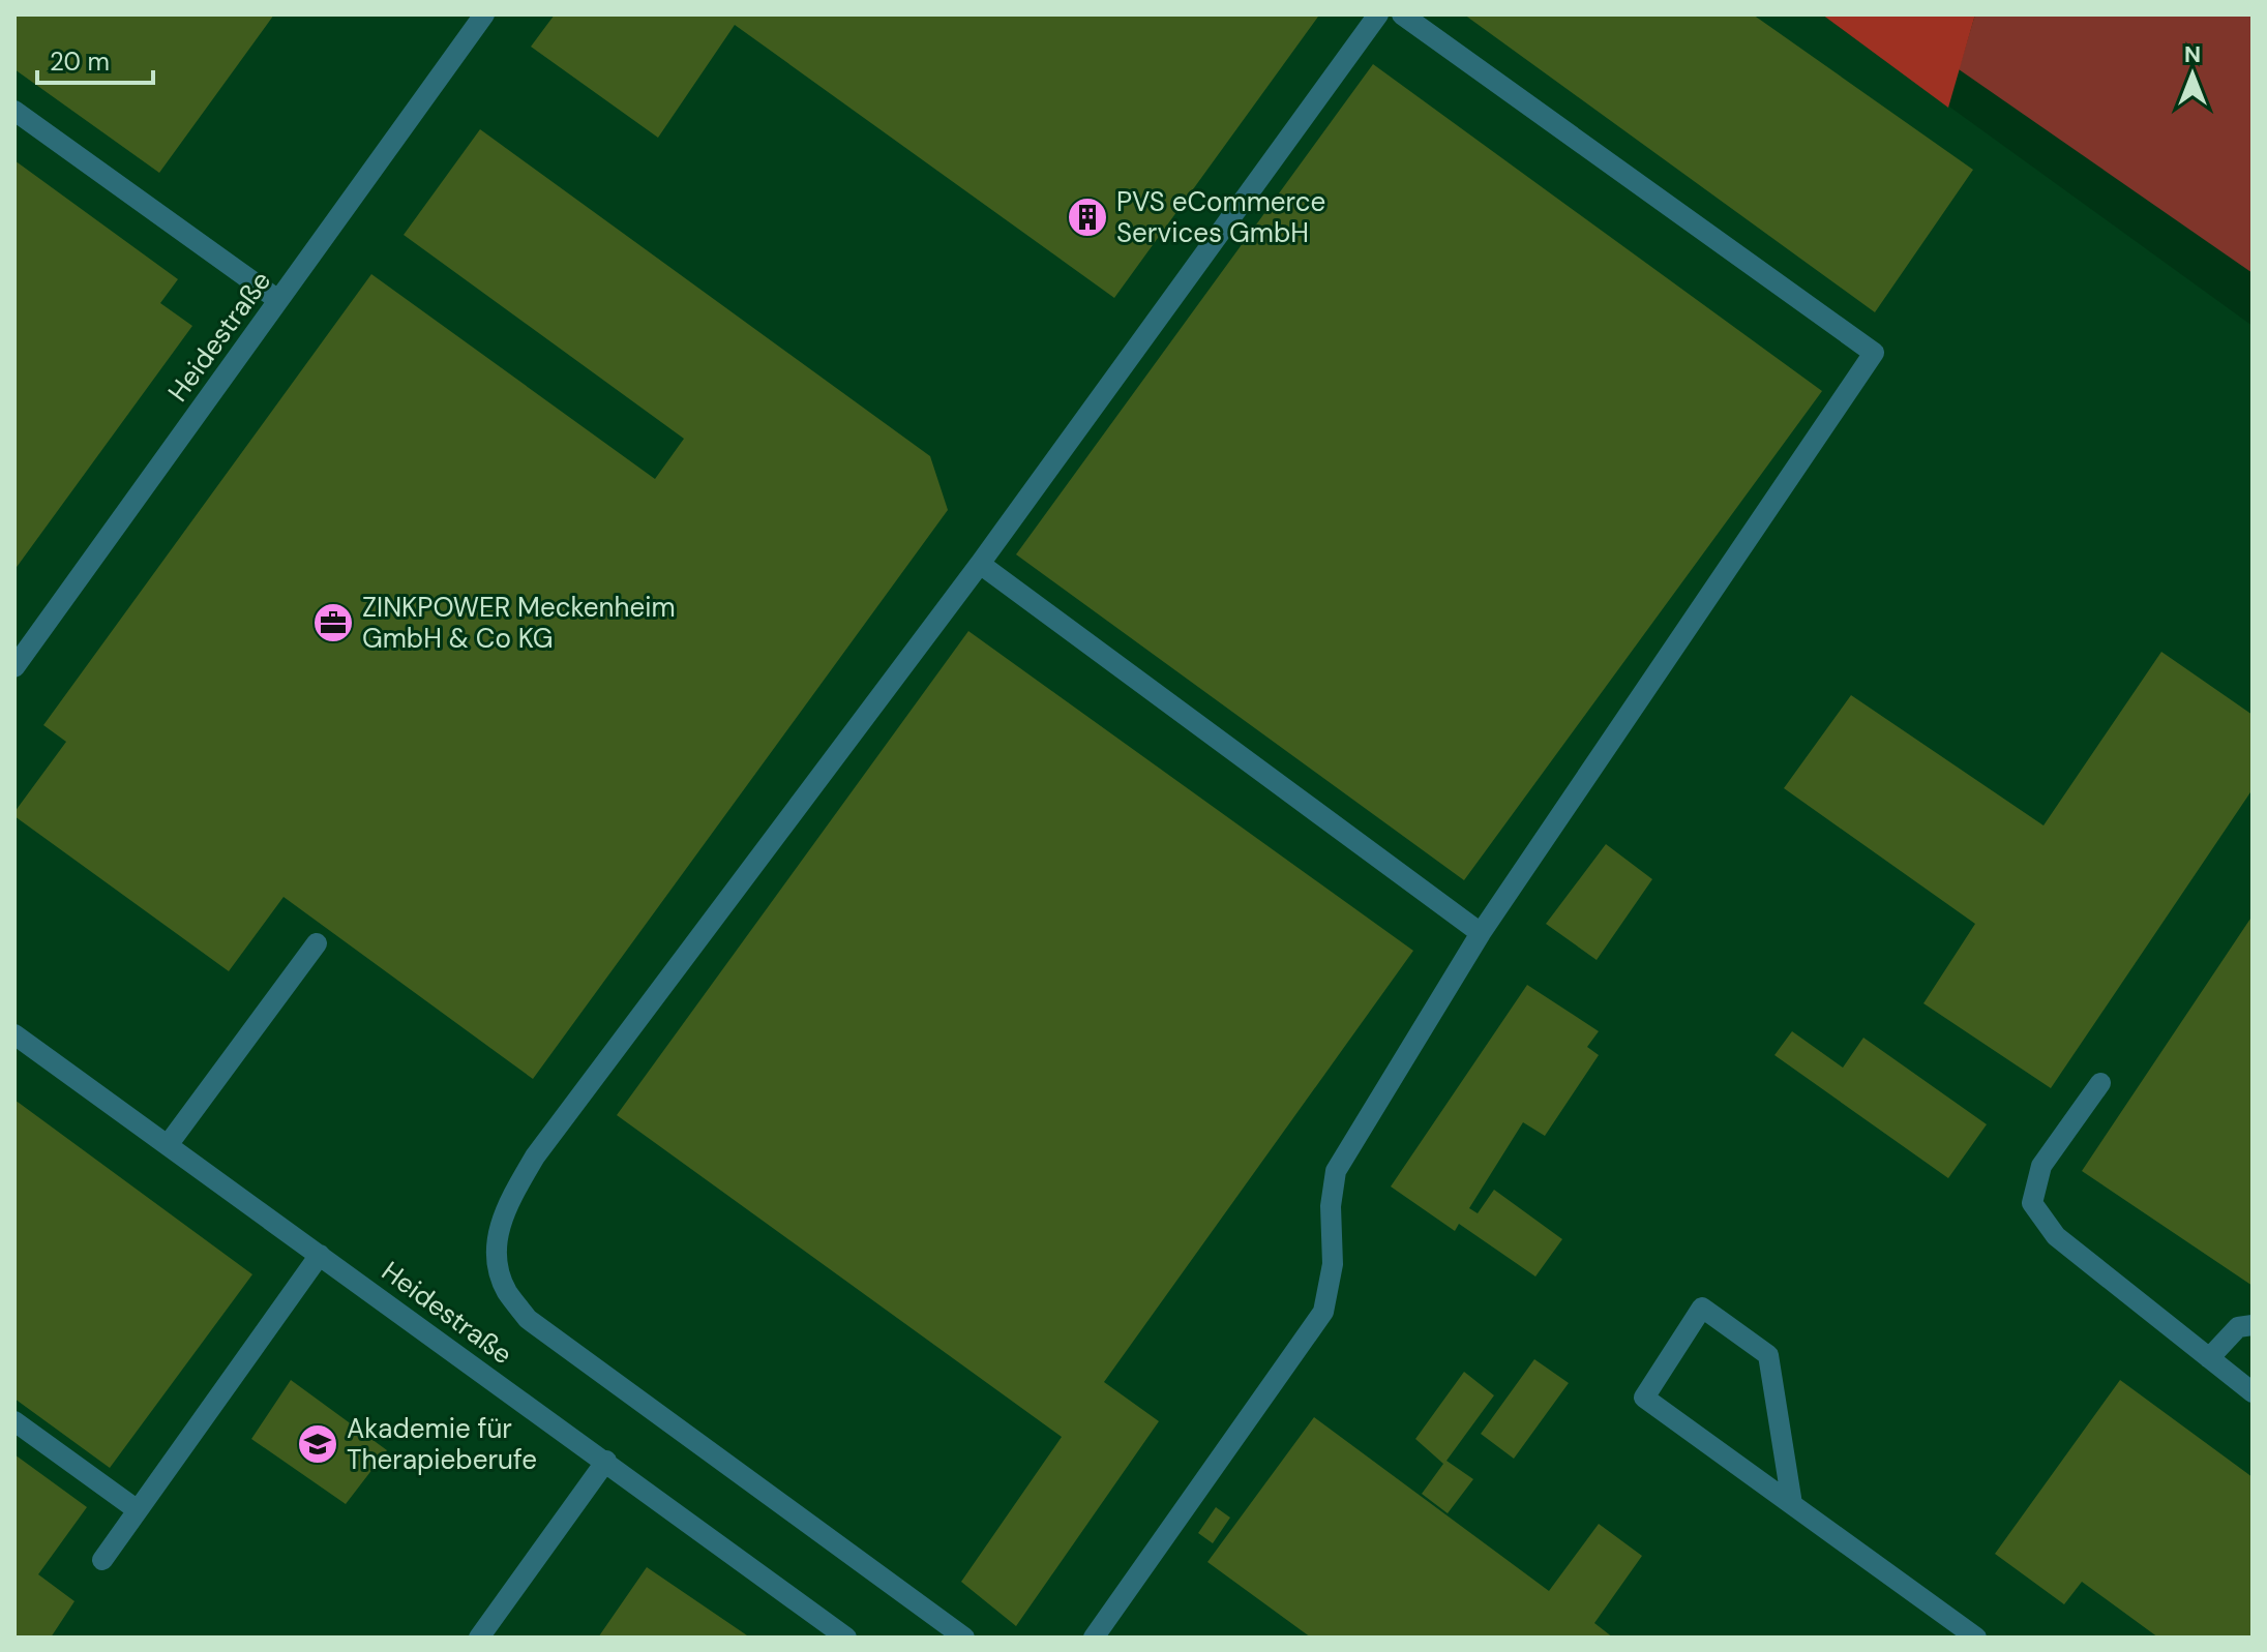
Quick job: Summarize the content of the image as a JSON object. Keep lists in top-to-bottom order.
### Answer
{
  "streets": {
    "street": ["Heidestraße"]
  },
  "places": {
    "building": ["PVS eCommerce Services GmbH"],
    "office": ["ZINKPOWER Meckenheim GmbH & Co KG"],
    "school or university": ["Akademie für Therapieberufe"]
  },
  "scale_bar": "20 m",
  "north": "top"
}
